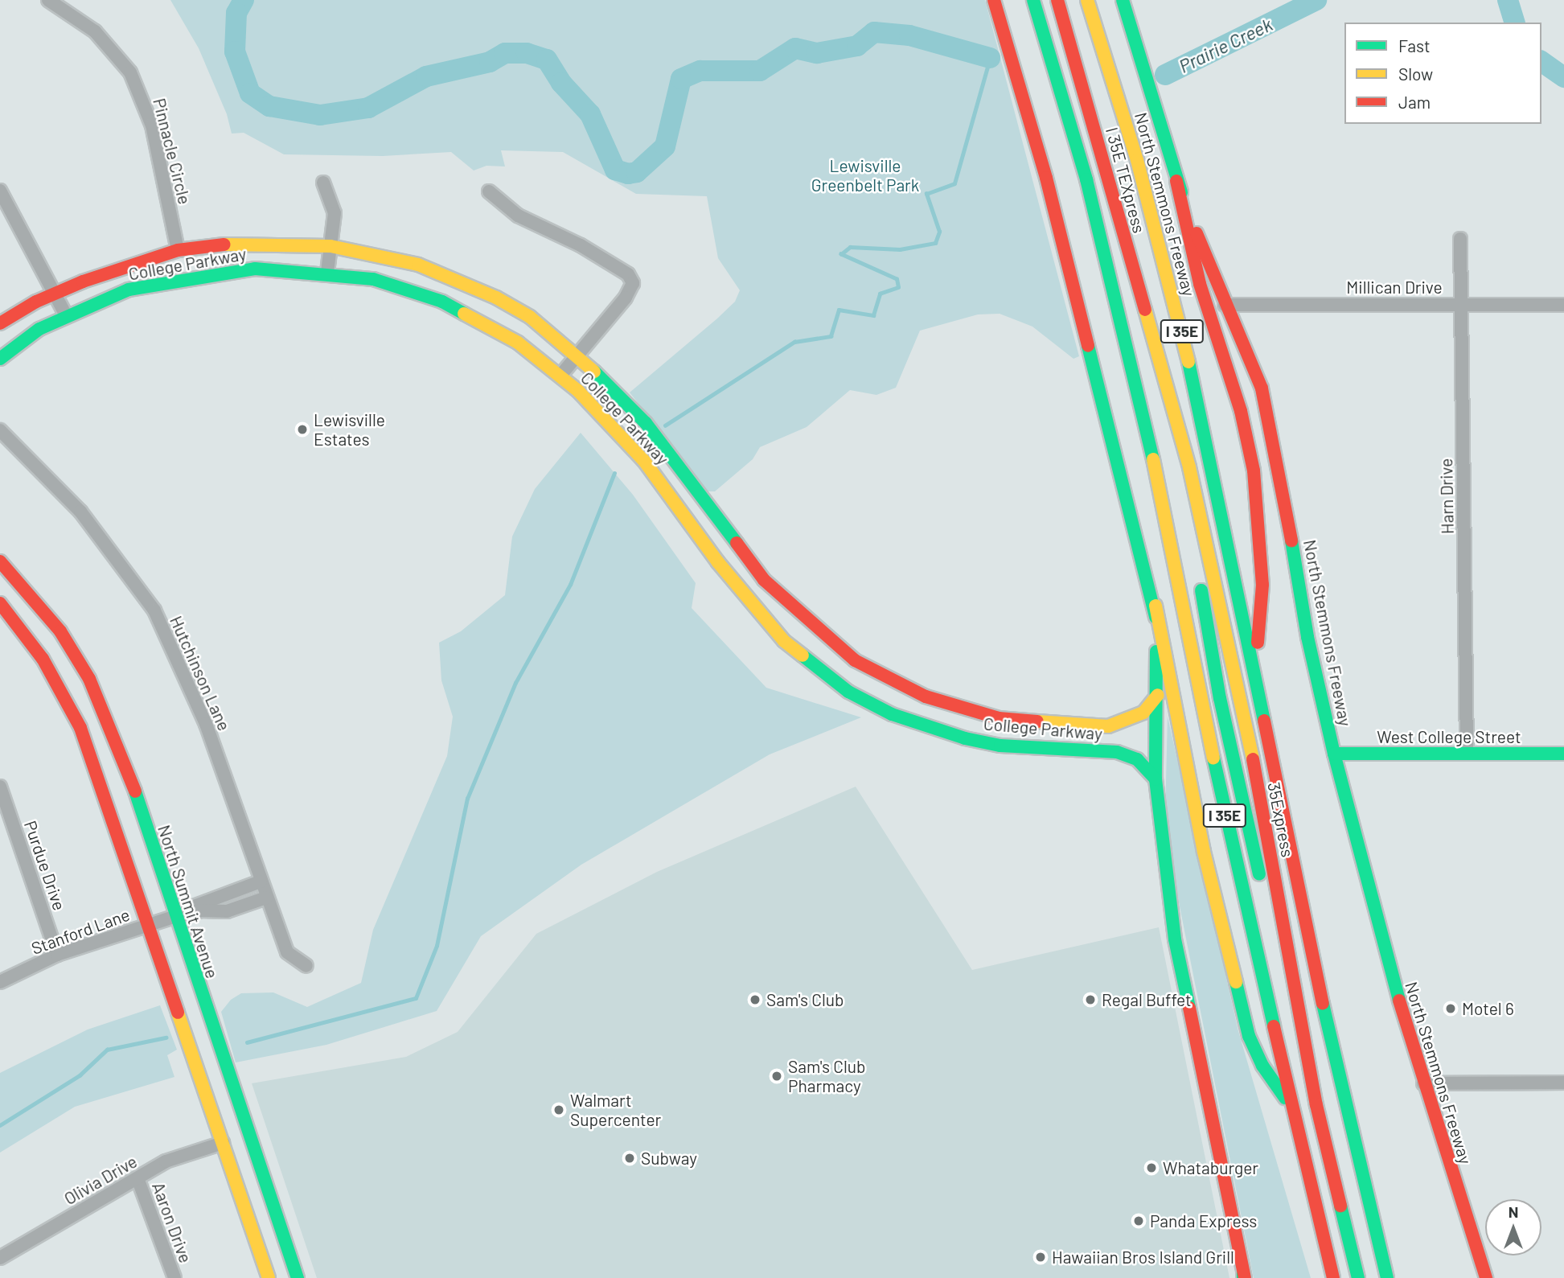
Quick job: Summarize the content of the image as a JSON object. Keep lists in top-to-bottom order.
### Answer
{
  "streets": {
    "main road": [
      "I 35E TEXpress",
      "North Stemmons Freeway",
      "College Parkway",
      "I 35E",
      "West College Street",
      "35Express",
      "North Summit Avenue"
    ],
    "street": [
      "Pinnacle Circle",
      "Millican Drive",
      "Harn Drive",
      "Hutchinson Lane",
      "Purdue Drive",
      "Stanford Lane",
      "Olivia Drive",
      "Aaron Drive"
    ]
  },
  "crossings": [
    ["Pinnacle Circle", "College Parkway"],
    ["I 35E TEXpress", "35Express"],
    ["North Stemmons Freeway", "Millican Drive"],
    ["North Stemmons Freeway", "West College Street"],
    ["Millican Drive", "Harn Drive"],
    ["Harn Drive", "West College Street"],
    ["Hutchinson Lane", "Stanford Lane"],
    ["Purdue Drive", "Stanford Lane"],
    ["North Summit Avenue", "Stanford Lane"],
    ["Olivia Drive", "Aaron Drive"]
  ],
  "water": ["Prairie Creek"],
  "parks": ["Lewisville Greenbelt Park"],
  "places": [
    "Lewisville Estates",
    "Sam's Club",
    "Regal Buffet",
    "Motel 6",
    "Sam's Club Pharmacy",
    "Walmart Supercenter",
    "Subway",
    "Whataburger",
    "Panda Express",
    "Hawaiian Bros Island Grill"
  ],
  "legend": ["Fast", "Slow", "Jam"],
  "north": "top"
}
